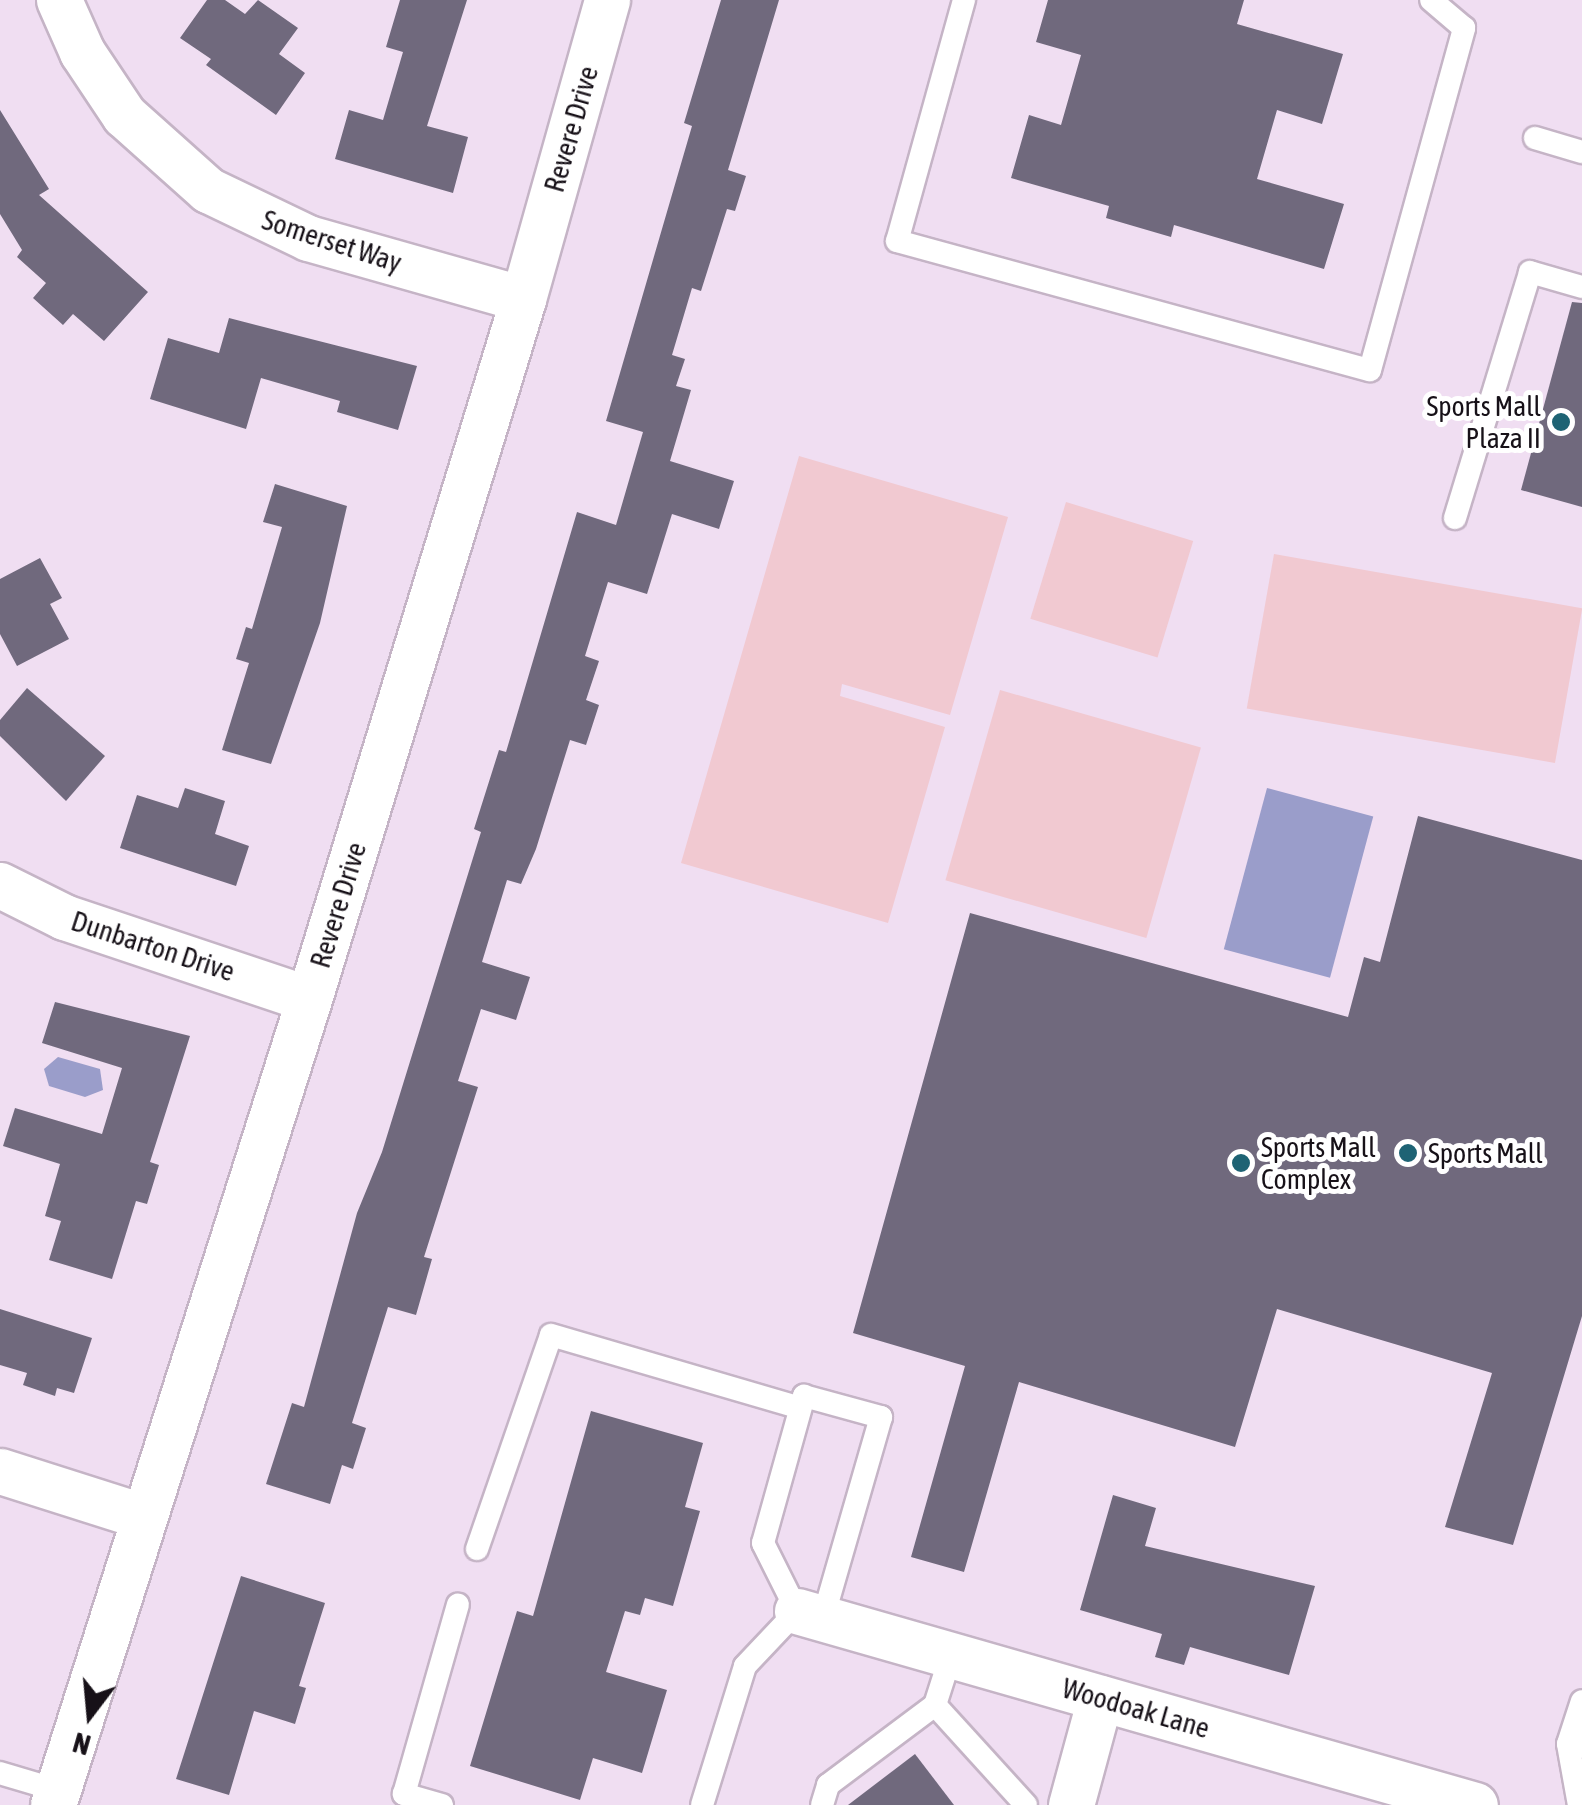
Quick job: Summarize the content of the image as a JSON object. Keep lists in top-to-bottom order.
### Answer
{
  "streets": {
    "street": [
      "Revere Drive",
      "Somerset Way",
      "Dunbarton Drive",
      "Woodoak Lane"
    ]
  },
  "crossings": [
    ["Revere Drive", "Somerset Way"],
    ["Revere Drive", "Dunbarton Drive"]
  ],
  "places": ["Sports Mall Plaza II", "Sports Mall", "Sports Mall Complex"],
  "north": "bottom"
}
